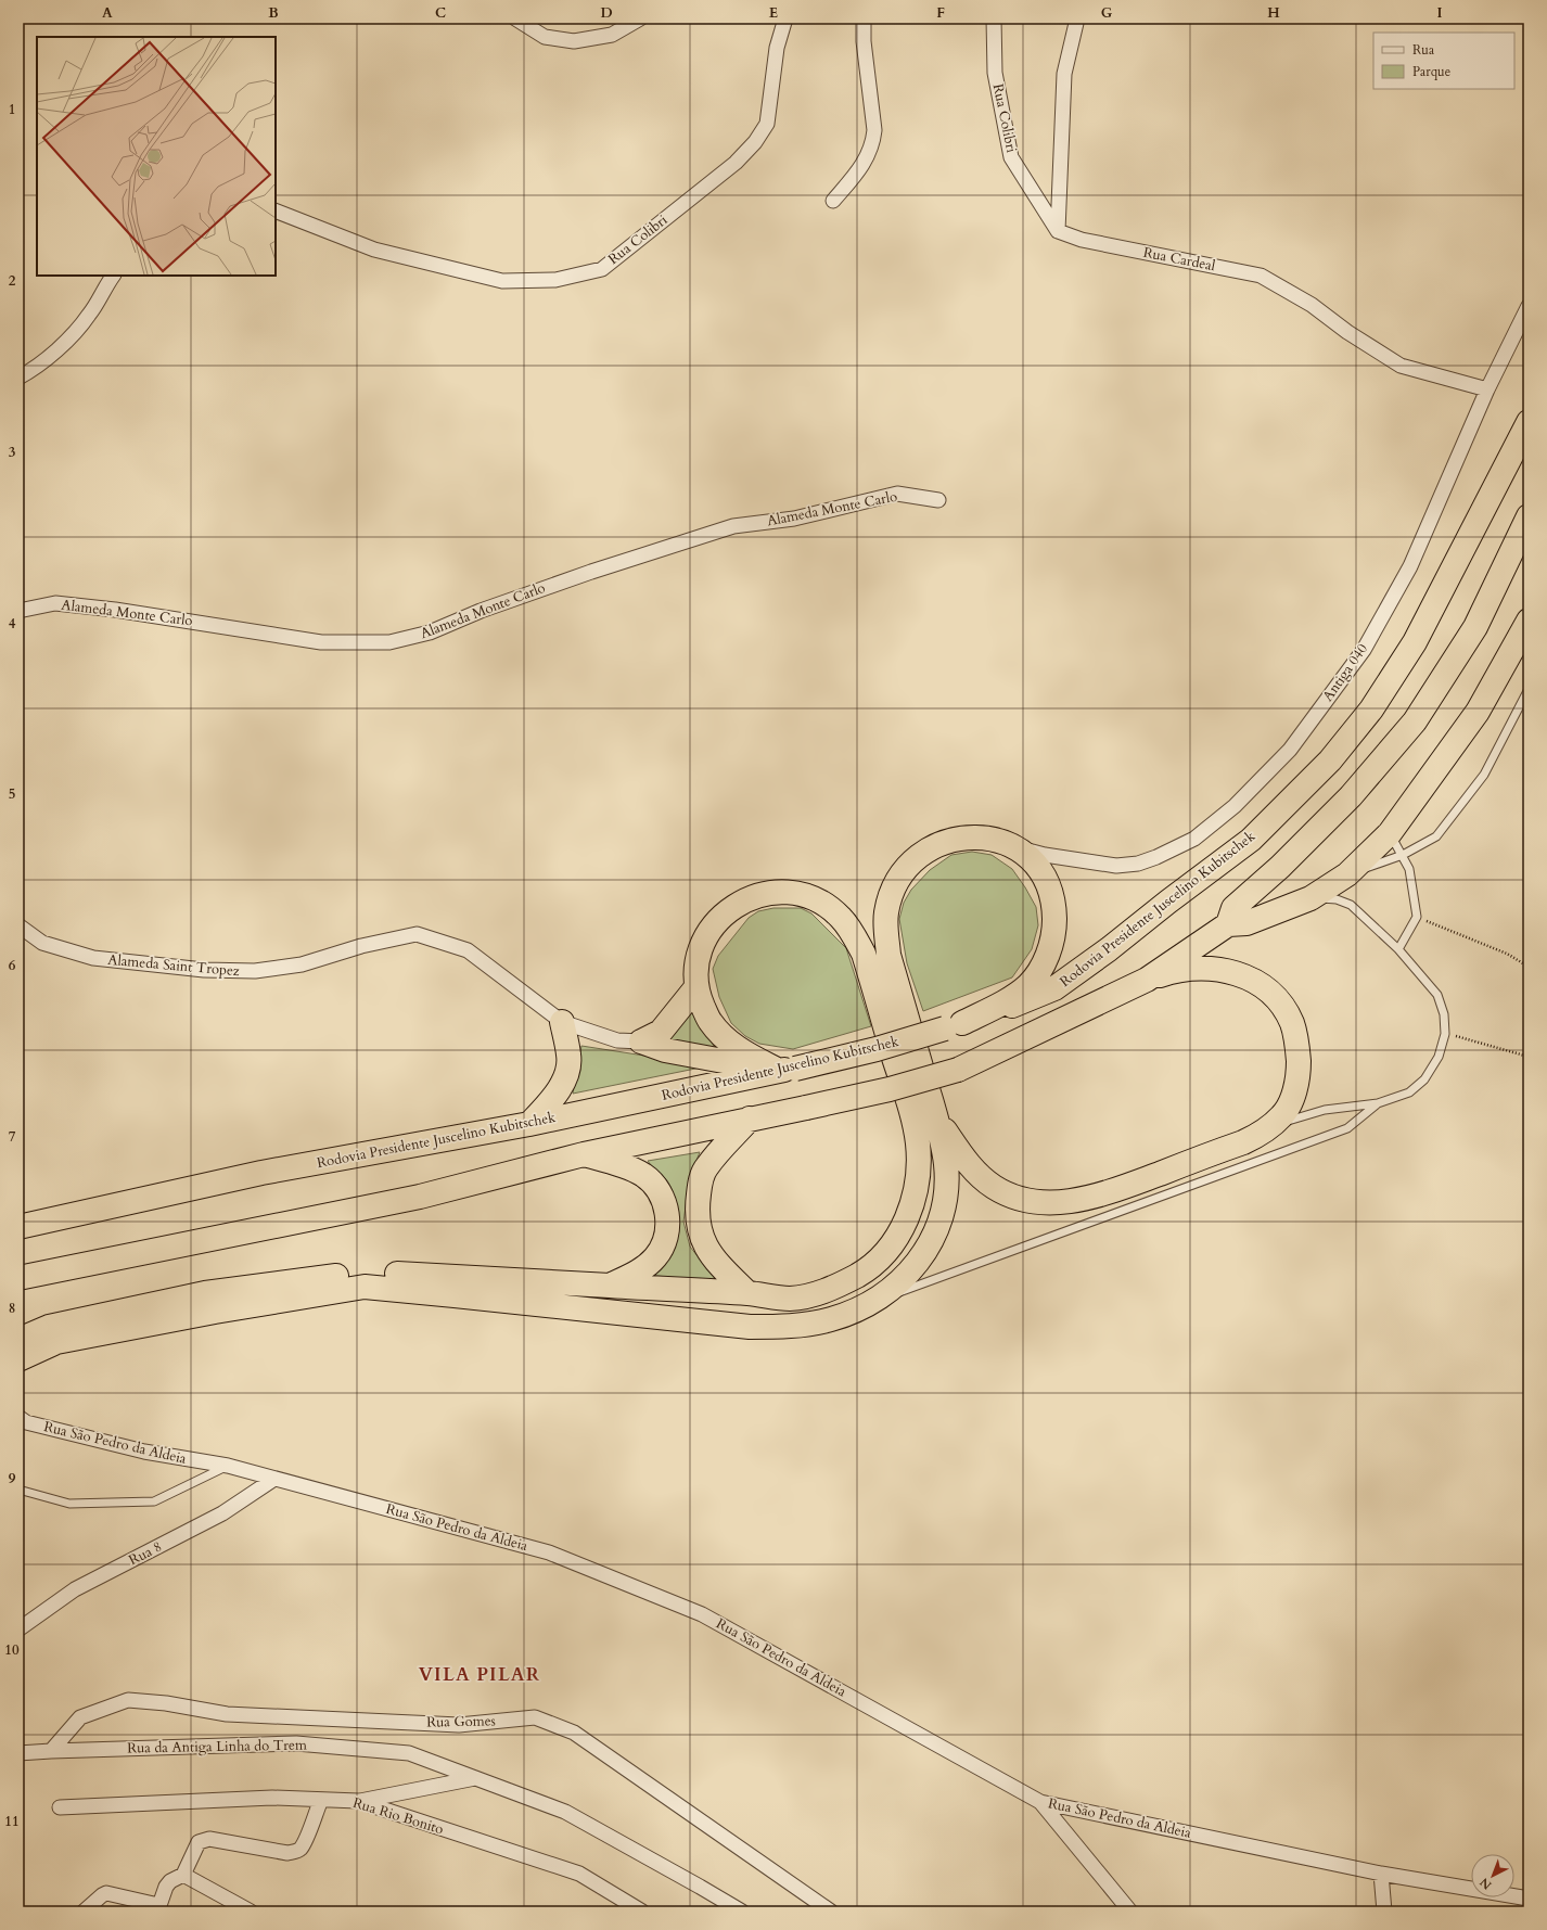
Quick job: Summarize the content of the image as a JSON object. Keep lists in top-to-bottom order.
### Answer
{
  "streets": {
    "highway": ["Rodovia Presidente Juscelino Kubitschek"],
    "street": [
      "Rua Colibri",
      "Rua Cardeal",
      "Alameda Monte Carlo",
      "Antiga 040",
      "Alameda Saint Tropez",
      "Rua São Pedro da Aldeia",
      "Rua 8",
      "Rua Gomes",
      "Rua da Antiga Linha do Trem",
      "Rua Rio Bonito"
    ]
  },
  "crossings": [
    ["Rua Colibri", "Rua Cardeal"],
    ["Rua Cardeal", "Antiga 040"],
    ["Rua São Pedro da Aldeia", "Rua 8"],
    ["Rua Gomes", "Rua da Antiga Linha do Trem"]
  ],
  "districts": ["VILA PILAR"],
  "legend": ["Rua", "Parque"],
  "north": "bottom left",
  "grid": {
    "columns": [
      "A",
      "B",
      "C",
      "D",
      "E",
      "F",
      "G",
      "H",
      "I"
    ],
    "rows": [
      "1",
      "2",
      "3",
      "4",
      "5",
      "6",
      "7",
      "8",
      "9",
      "10",
      "11"
    ]
  }
}
